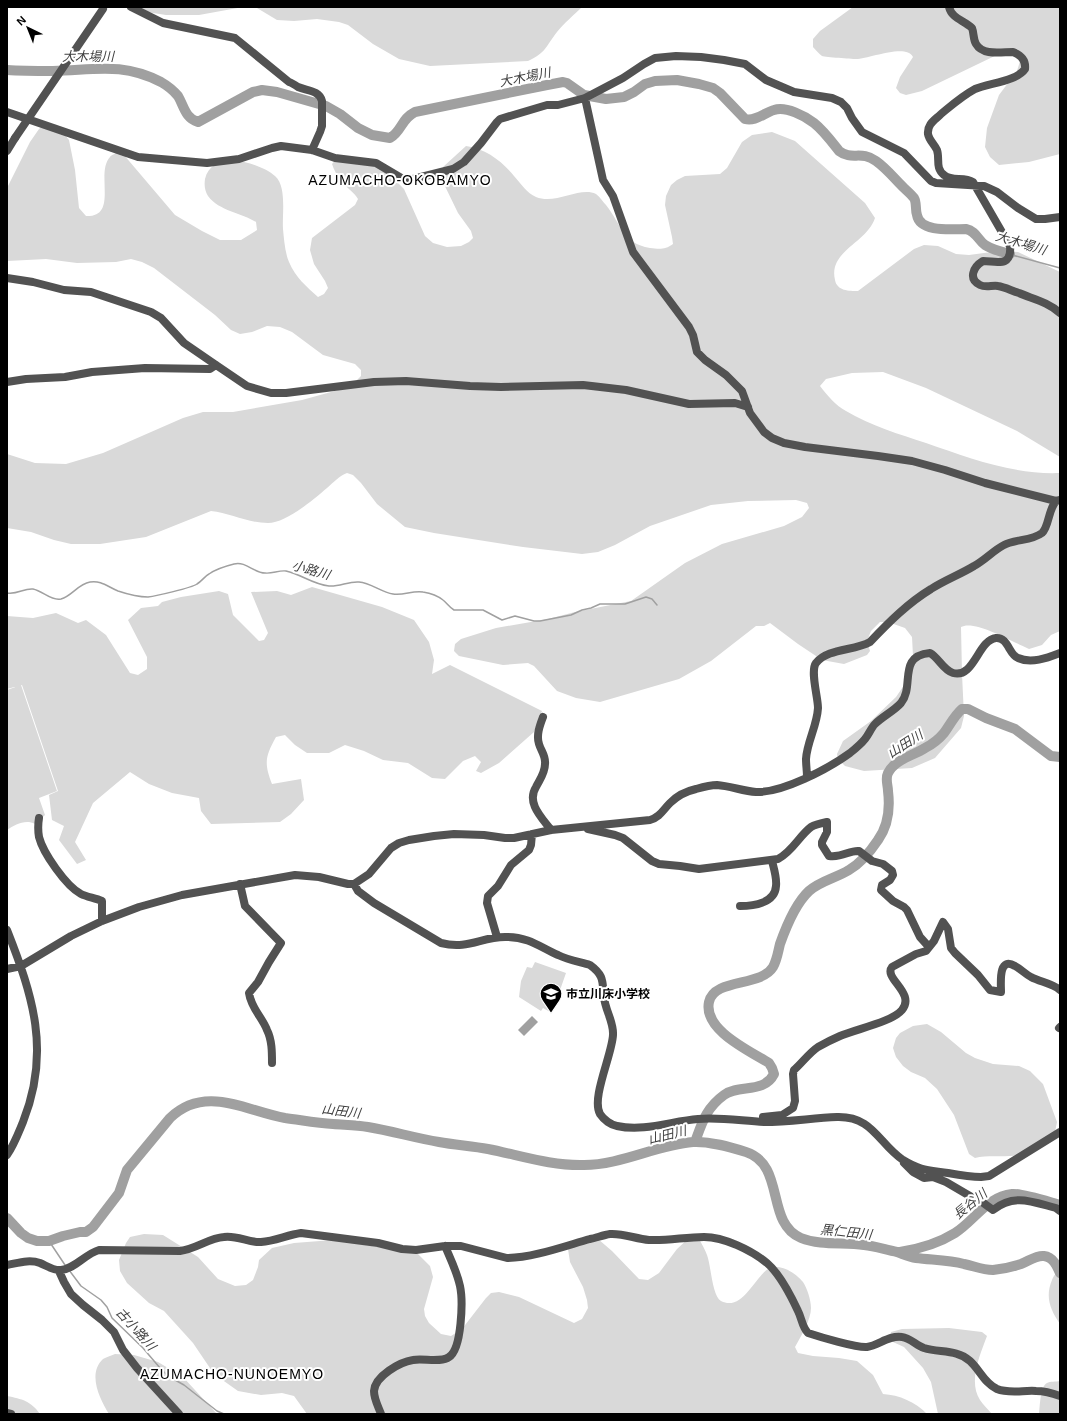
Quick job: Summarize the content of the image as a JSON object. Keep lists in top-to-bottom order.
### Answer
{
  "districts": ["AZUMACHO-OKOBAMYO", "AZUMACHO-NUNOEMYO"],
  "water": [
    "大木場川",
    "小路川",
    "山田川",
    "長谷川",
    "黒仁田川",
    "古小路川"
  ],
  "places": {
    "school or university": ["市立川床小学校"]
  },
  "north": "top left"
}
